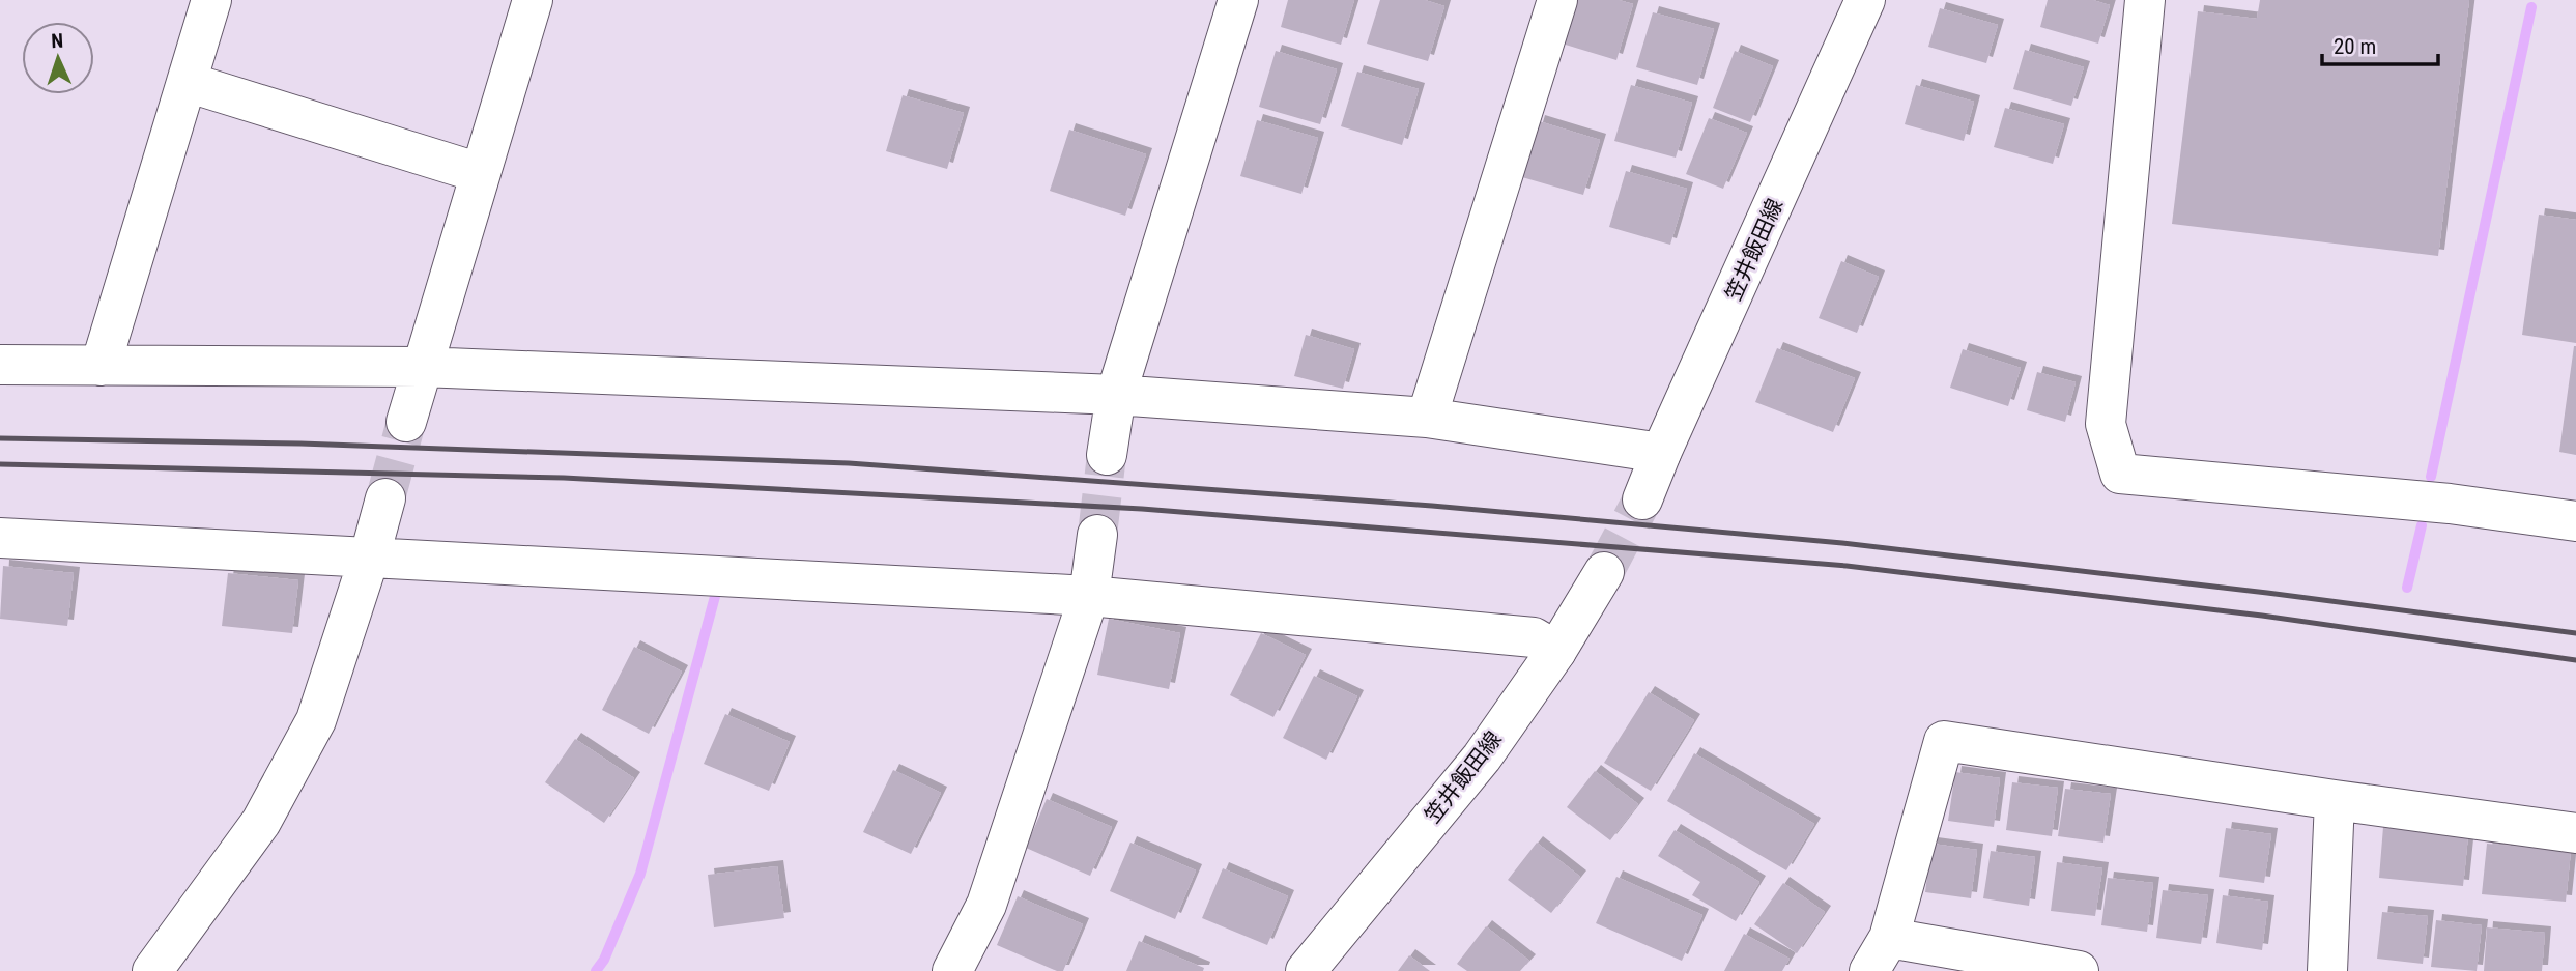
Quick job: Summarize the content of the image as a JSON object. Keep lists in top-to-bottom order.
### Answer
{
  "streets": {
    "street": ["笠井飯田線"]
  },
  "scale_bar": "20 m",
  "north": "top"
}
